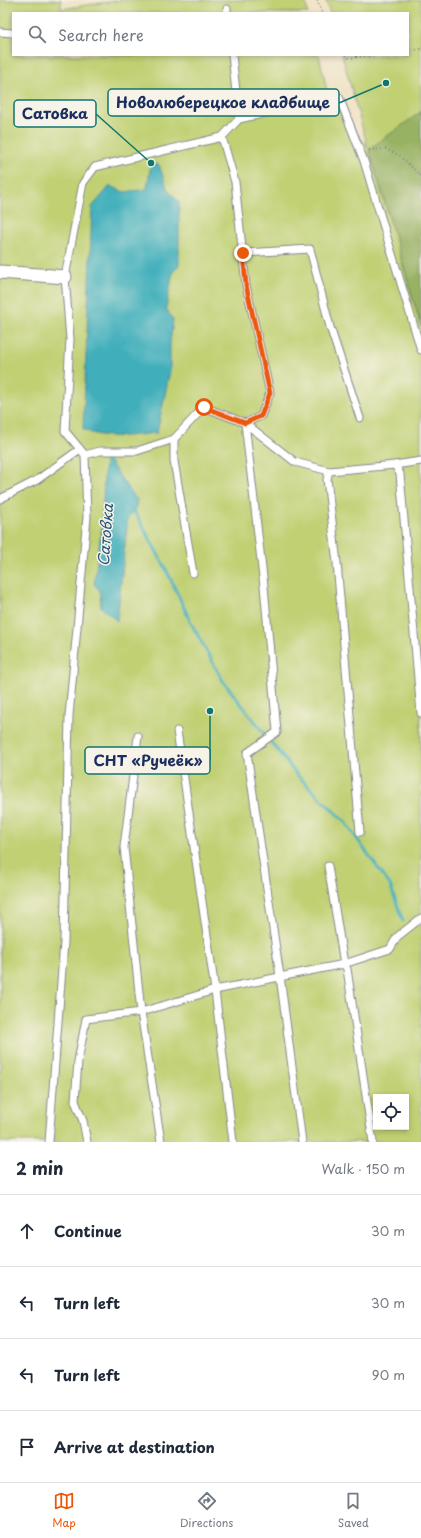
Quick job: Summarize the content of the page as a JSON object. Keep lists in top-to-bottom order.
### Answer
{
  "water": ["Сатовка"],
  "places": ["Новолюберецкое кладбище", "Сатовка", "СНТ «Ручеёк»"],
  "page": {
    "search": "Search here",
    "heading": ["2 min", "Walk · 150 m"],
    "list": [
      ["Continue", "30 m"],
      ["Turn left", "30 m"],
      ["Turn left", "90 m"],
      "Arrive at destination"
    ],
    "nav": ["Map", "Directions", "Saved"]
  }
}
